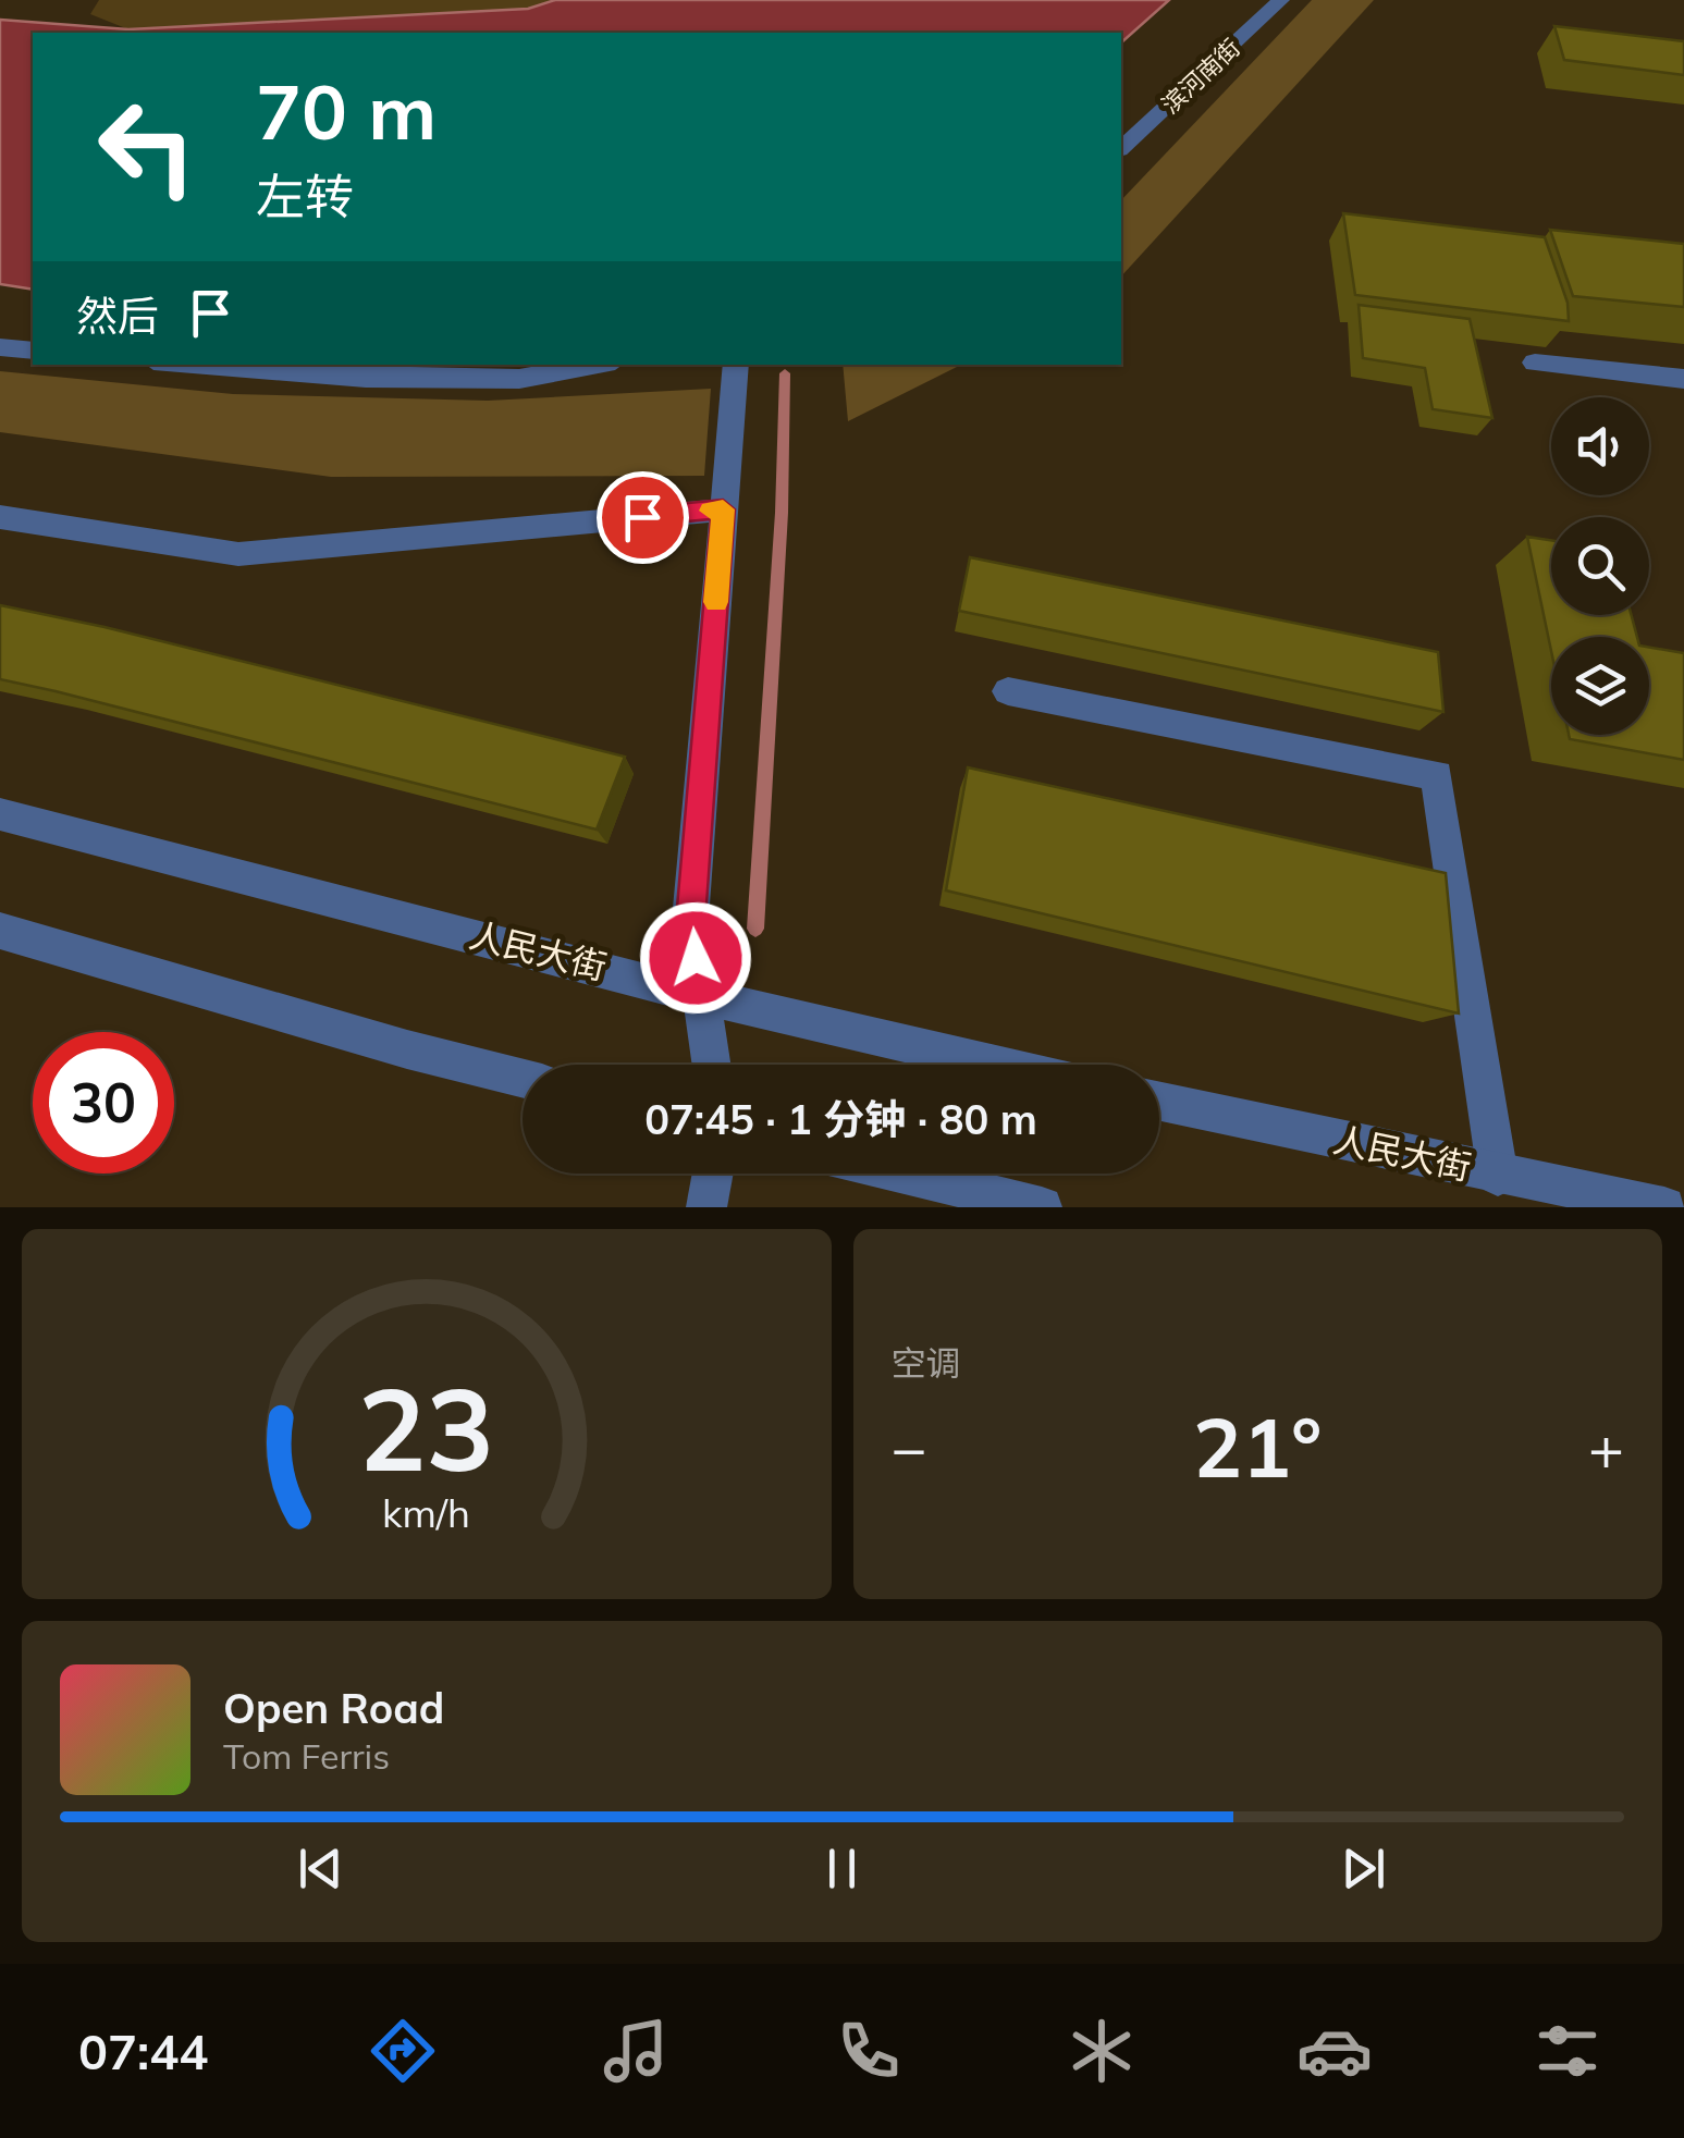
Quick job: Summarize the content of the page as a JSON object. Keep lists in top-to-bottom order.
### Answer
{
  "streets": {
    "street": ["滨河南街", "人民大街"]
  },
  "page": {
    "turn": ["70 m", "左转"],
    "then": "然后",
    "limit": "30",
    "trip": "07:45 · 1 分钟 · 80 m",
    "tile": "空调",
    "heat": ["−", "21°", "+"],
    "song": ["Open Road", "Tom Ferris"],
    "tabs": "07:44",
    "gauge": ["23", "km/h"]
  }
}
